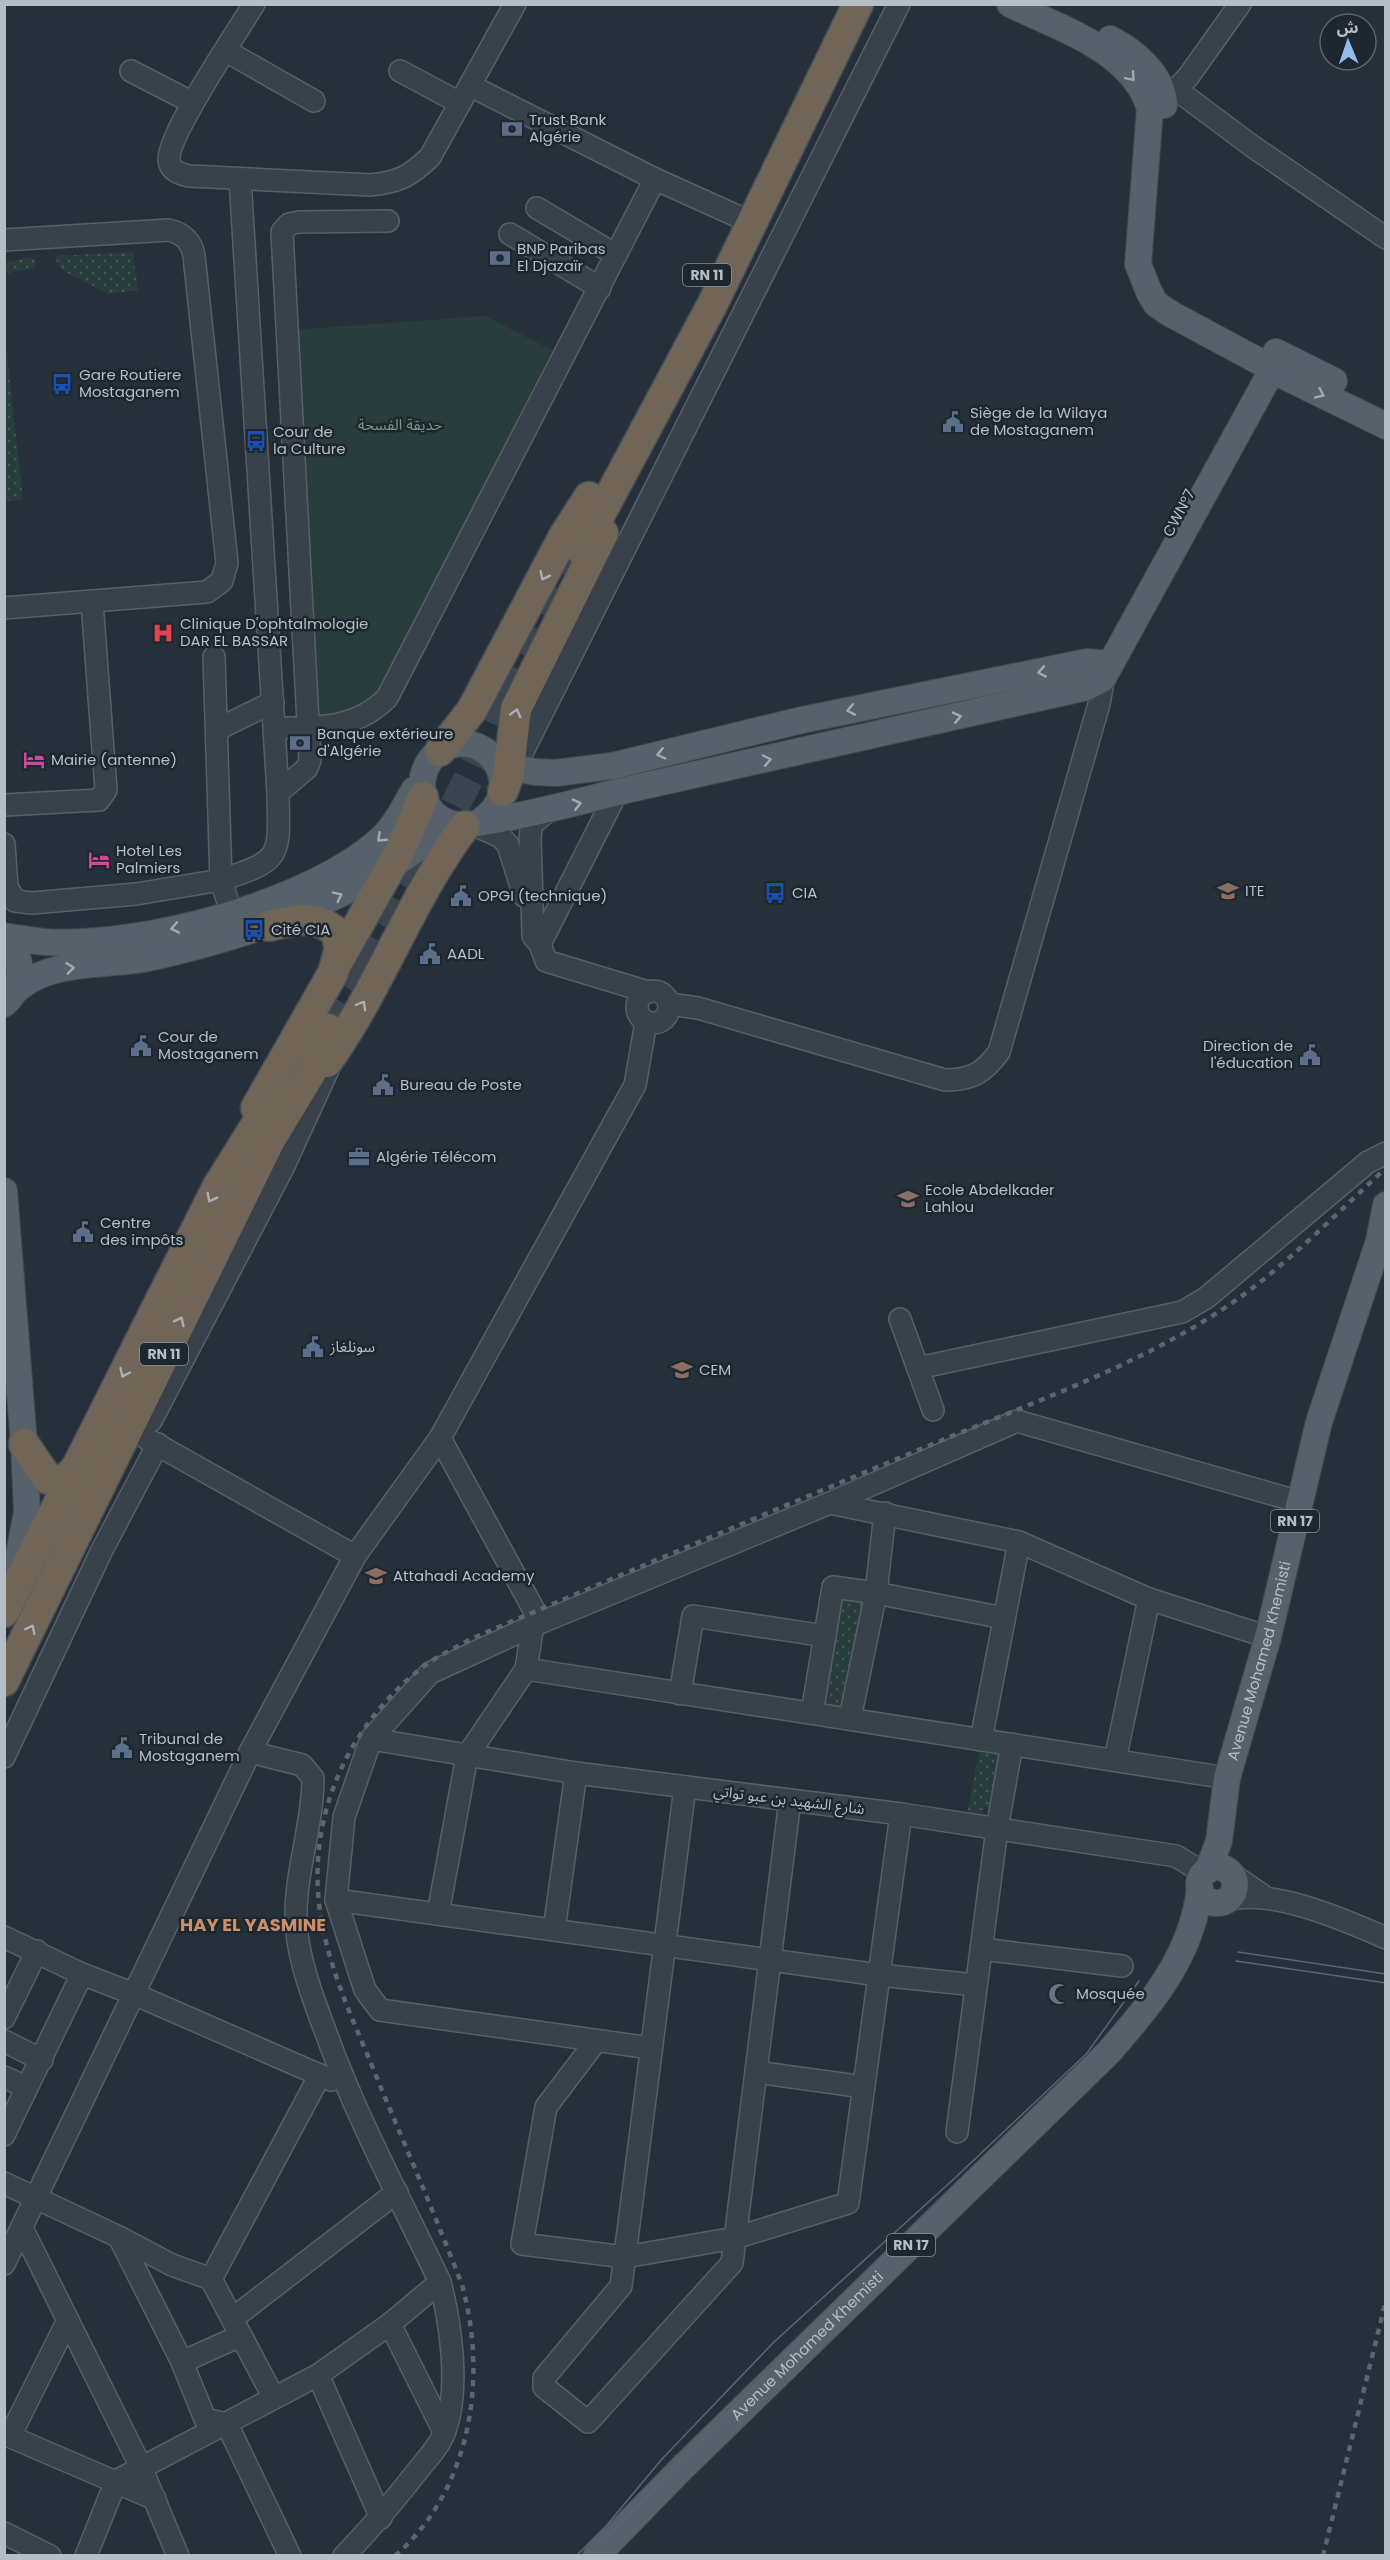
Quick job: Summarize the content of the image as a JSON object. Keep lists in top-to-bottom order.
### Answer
{
  "streets": {
    "highway": ["RN 11"],
    "main road": ["CWN°7", "RN 17", "Avenue Mohamed Khemisti"],
    "street": ["شارع الشهيد بن عبو تواتي"]
  },
  "crossings": [
    ["Avenue Mohamed Khemisti", "شارع الشهيد بن عبو تواتي"]
  ],
  "districts": ["HAY EL YASMINE"],
  "parks": ["حديقة الفسحة"],
  "places": {
    "bank": ["Trust Bank Algérie", "BNP Paribas El Djazaïr", "Banque extérieure d'Algérie"],
    "bus stop": [
      "Gare Routiere Mostaganem",
      "Cour de la Culture",
      "CIA",
      "Cité CIA"
    ],
    "public building": [
      "Siège de la Wilaya de Mostaganem",
      "OPGI (technique)",
      "AADL",
      "Cour de Mostaganem",
      "Direction de l'éducation",
      "Bureau de Poste",
      "Centre des impôts",
      "سونلغاز",
      "Tribunal de Mostaganem"
    ],
    "hospital": ["Clinique D'ophtalmologie DAR EL BASSAR"],
    "hotel": ["Mairie (antenne)", "Hotel Les Palmiers"],
    "school or university": [
      "ITE",
      "Ecole Abdelkader Lahlou",
      "CEM",
      "Attahadi Academy"
    ],
    "office": ["Algérie Télécom"],
    "mosque": ["Mosquée"]
  },
  "north": "top"
}
